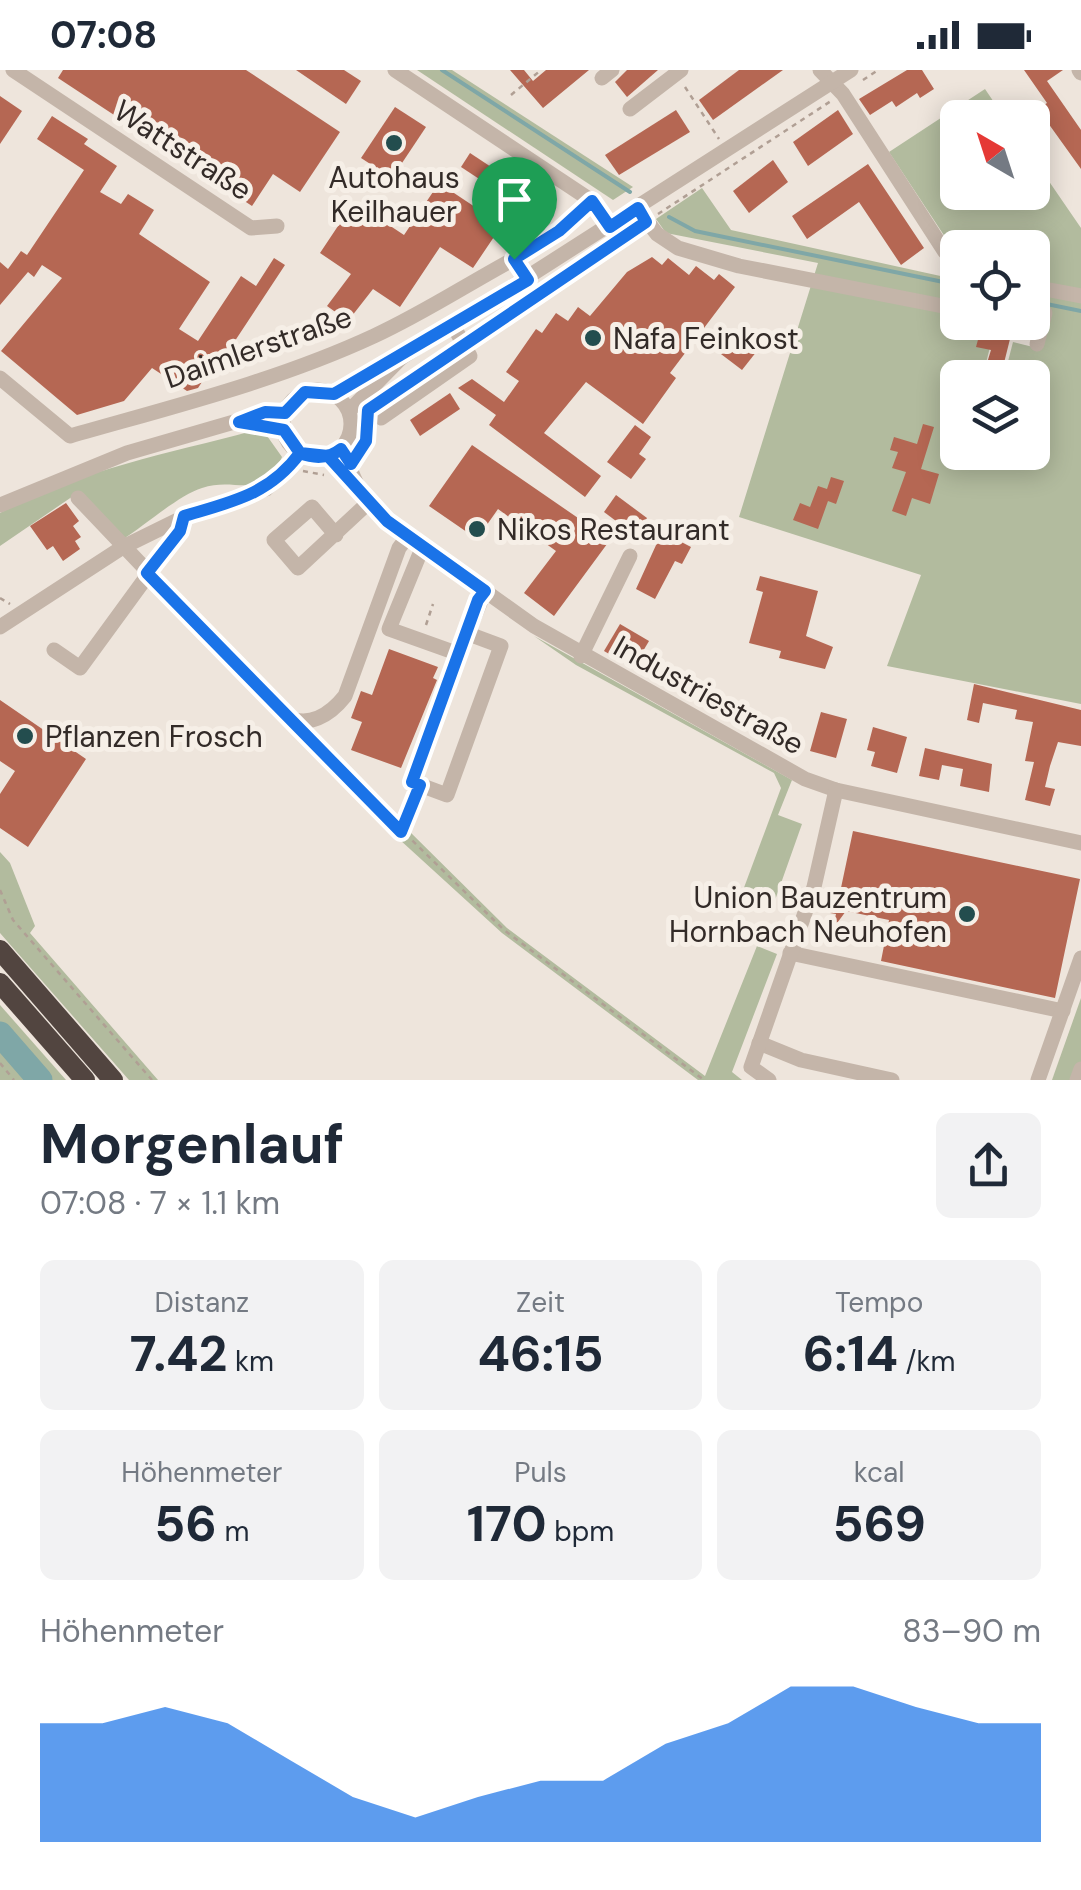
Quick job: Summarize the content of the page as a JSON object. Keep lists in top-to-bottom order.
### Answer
{
  "streets": {
    "street": ["Wattstraße", "Daimlerstraße", "Industriestraße"]
  },
  "places": [
    "Autohaus Keilhauer",
    "Nafa Feinkost",
    "Nikos Restaurant",
    "Pflanzen Frosch",
    "Union Bauzentrum Hornbach Neuhofen"
  ],
  "north": "top left",
  "page": {
    "status": "07:08",
    "heading": ["Morgenlauf", "07:08 · 7 × 1.1 km"],
    "stats": [
      ["Distanz", "7.42 km"],
      ["Zeit", "46:15"],
      ["Tempo", "6:14 /km"],
      ["Höhenmeter", "56 m"],
      ["Puls", "170 bpm"],
      ["kcal", "569"]
    ],
    "chart": ["Höhenmeter", "83–90 m"]
  }
}
